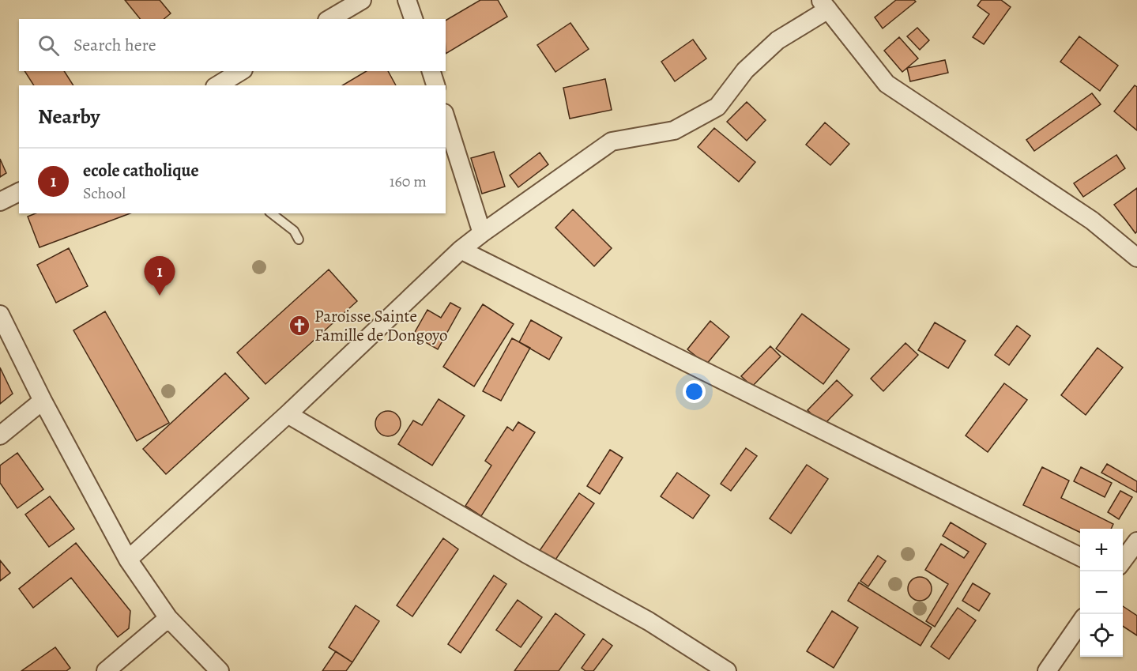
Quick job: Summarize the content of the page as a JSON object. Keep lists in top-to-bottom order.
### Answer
{
  "places": {
    "church": ["Paroisse Sainte Famille de Dongoyo"]
  },
  "page": {
    "search": "Search here",
    "heading": "Nearby",
    "list": [
      {
        "mark": "1",
        "name": "ecole catholique",
        "note": "School",
        "value": "160 m"
      }
    ],
    "pins": "1",
    "map_buttons": ["+", "−"]
  }
}
